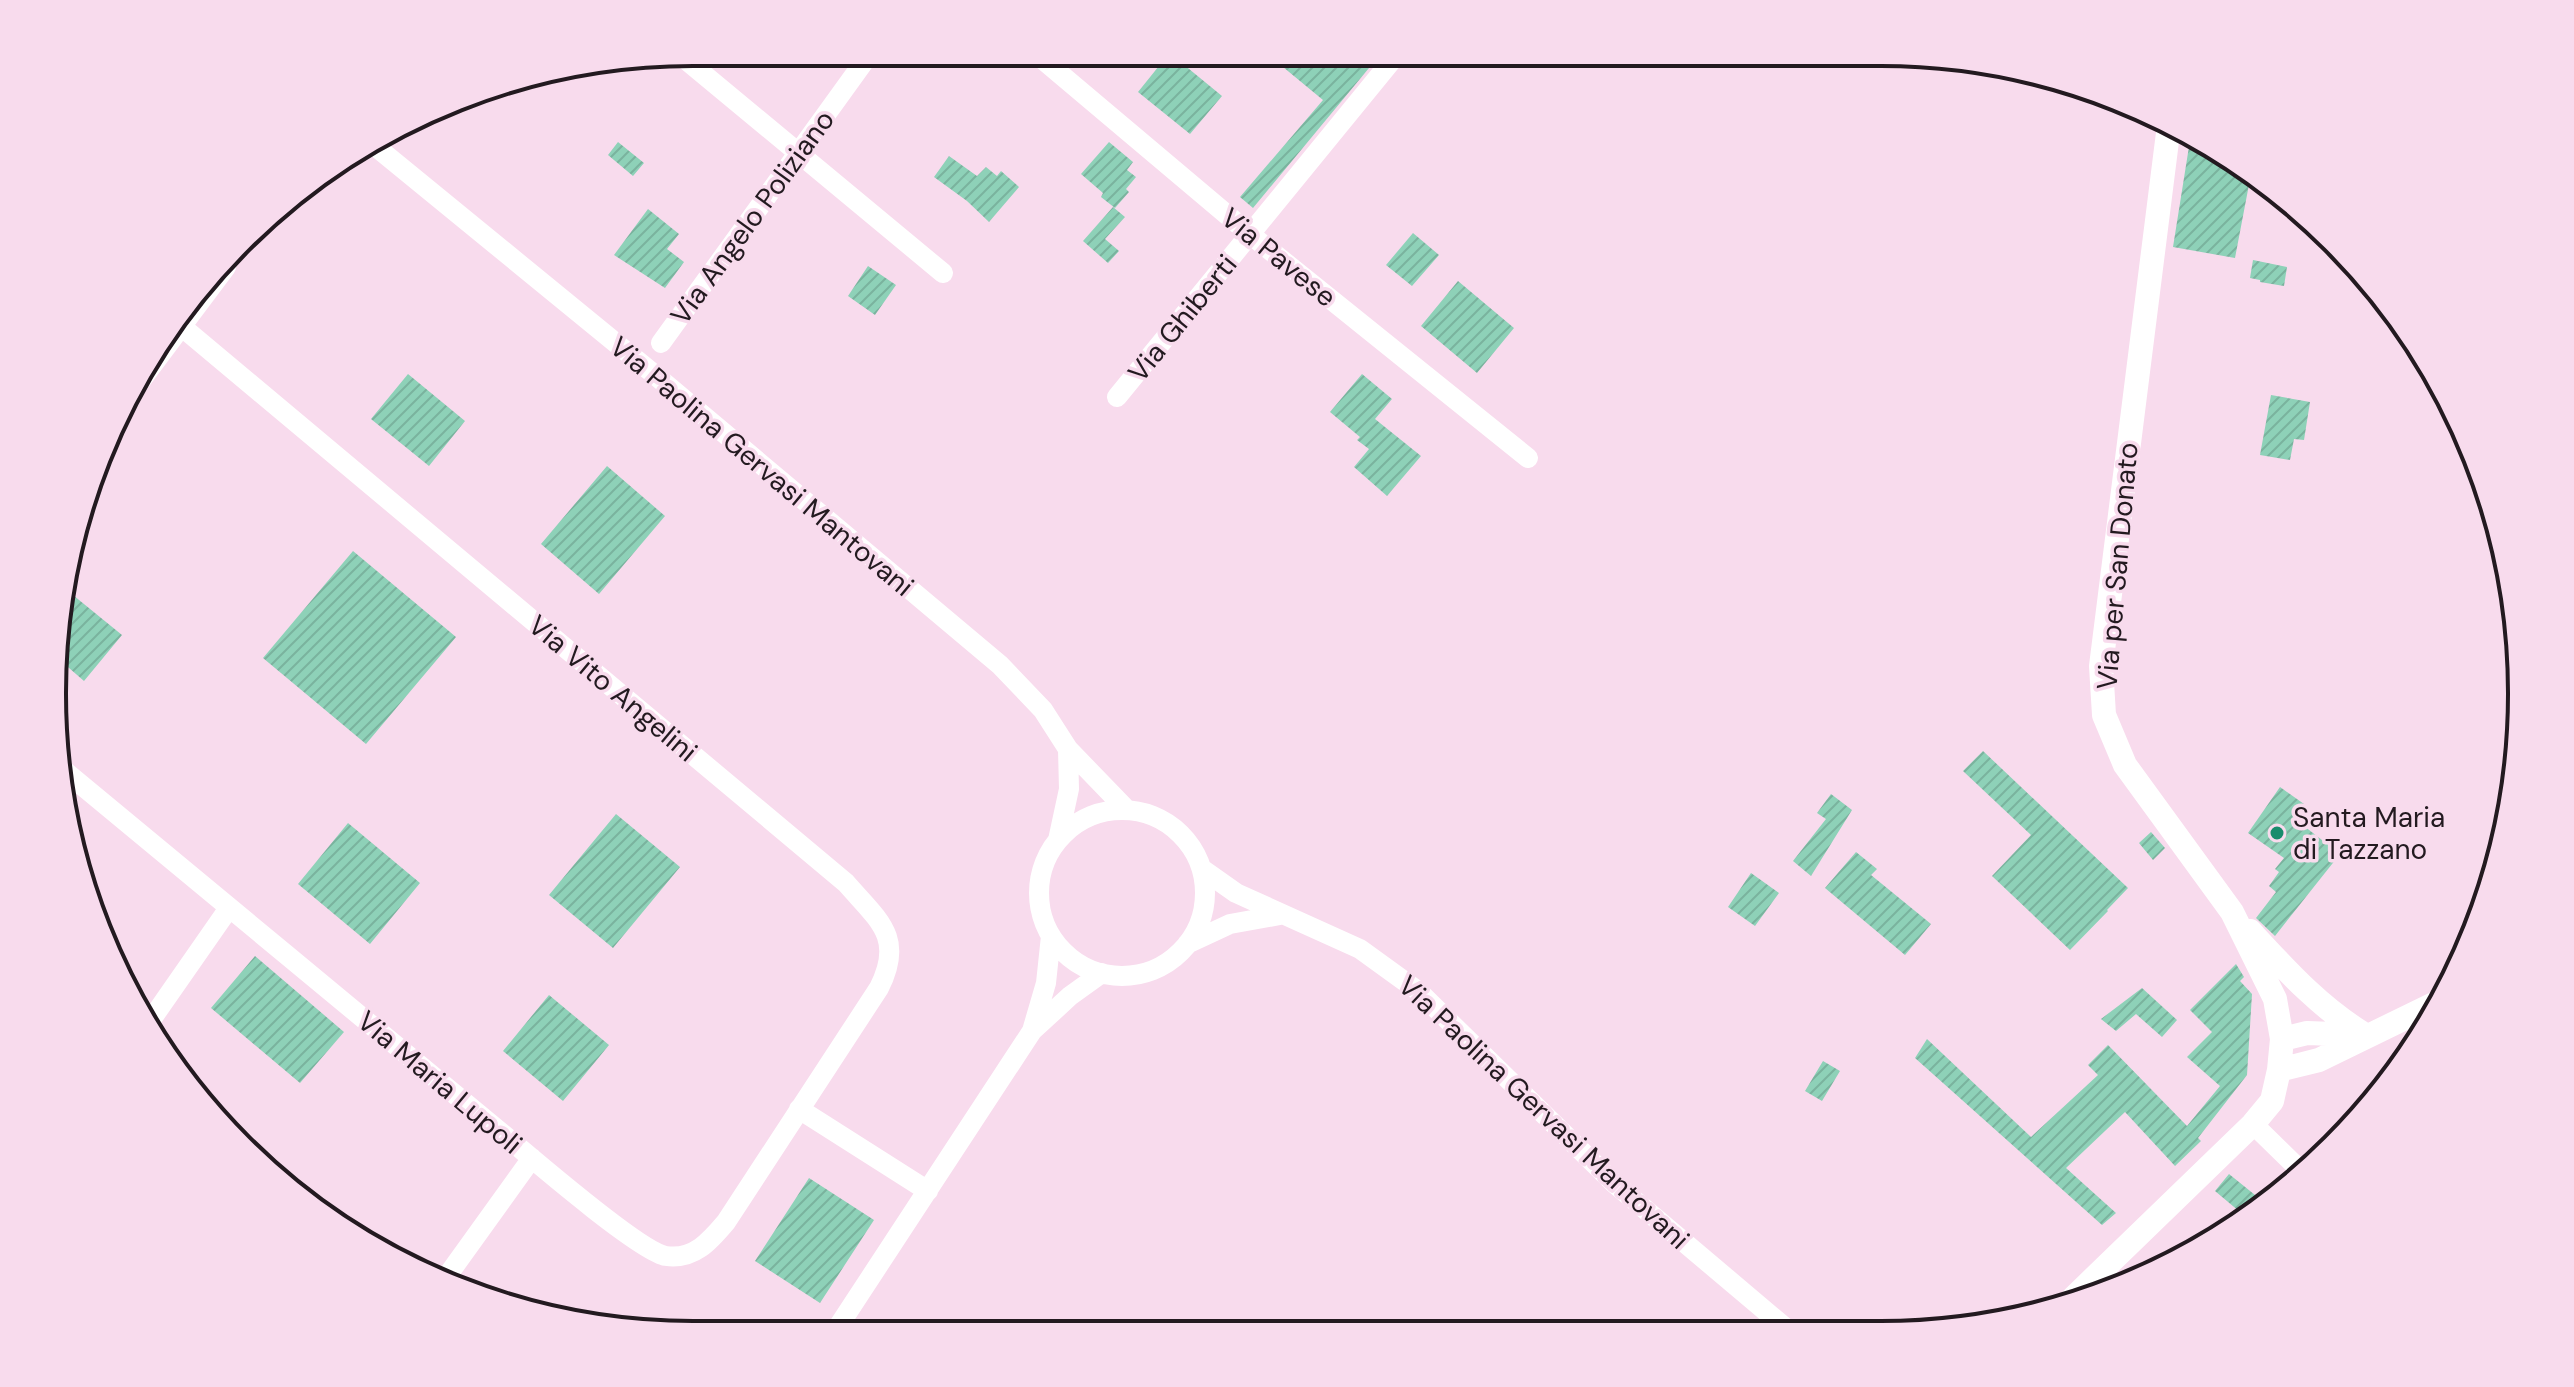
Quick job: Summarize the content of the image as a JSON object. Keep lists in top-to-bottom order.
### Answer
{
  "streets": {
    "street": [
      "Via Angelo Poliziano",
      "Via Pavese",
      "Via Ghiberti",
      "Via Paolina Gervasi Mantovani",
      "Via per San Donato",
      "Via Vito Angelini",
      "Via Maria Lupoli"
    ]
  },
  "crossings": [
    ["Via Pavese", "Via Ghiberti"],
    ["Via Vito Angelini", "Via Maria Lupoli"]
  ],
  "places": ["Santa Maria di Tazzano"]
}
